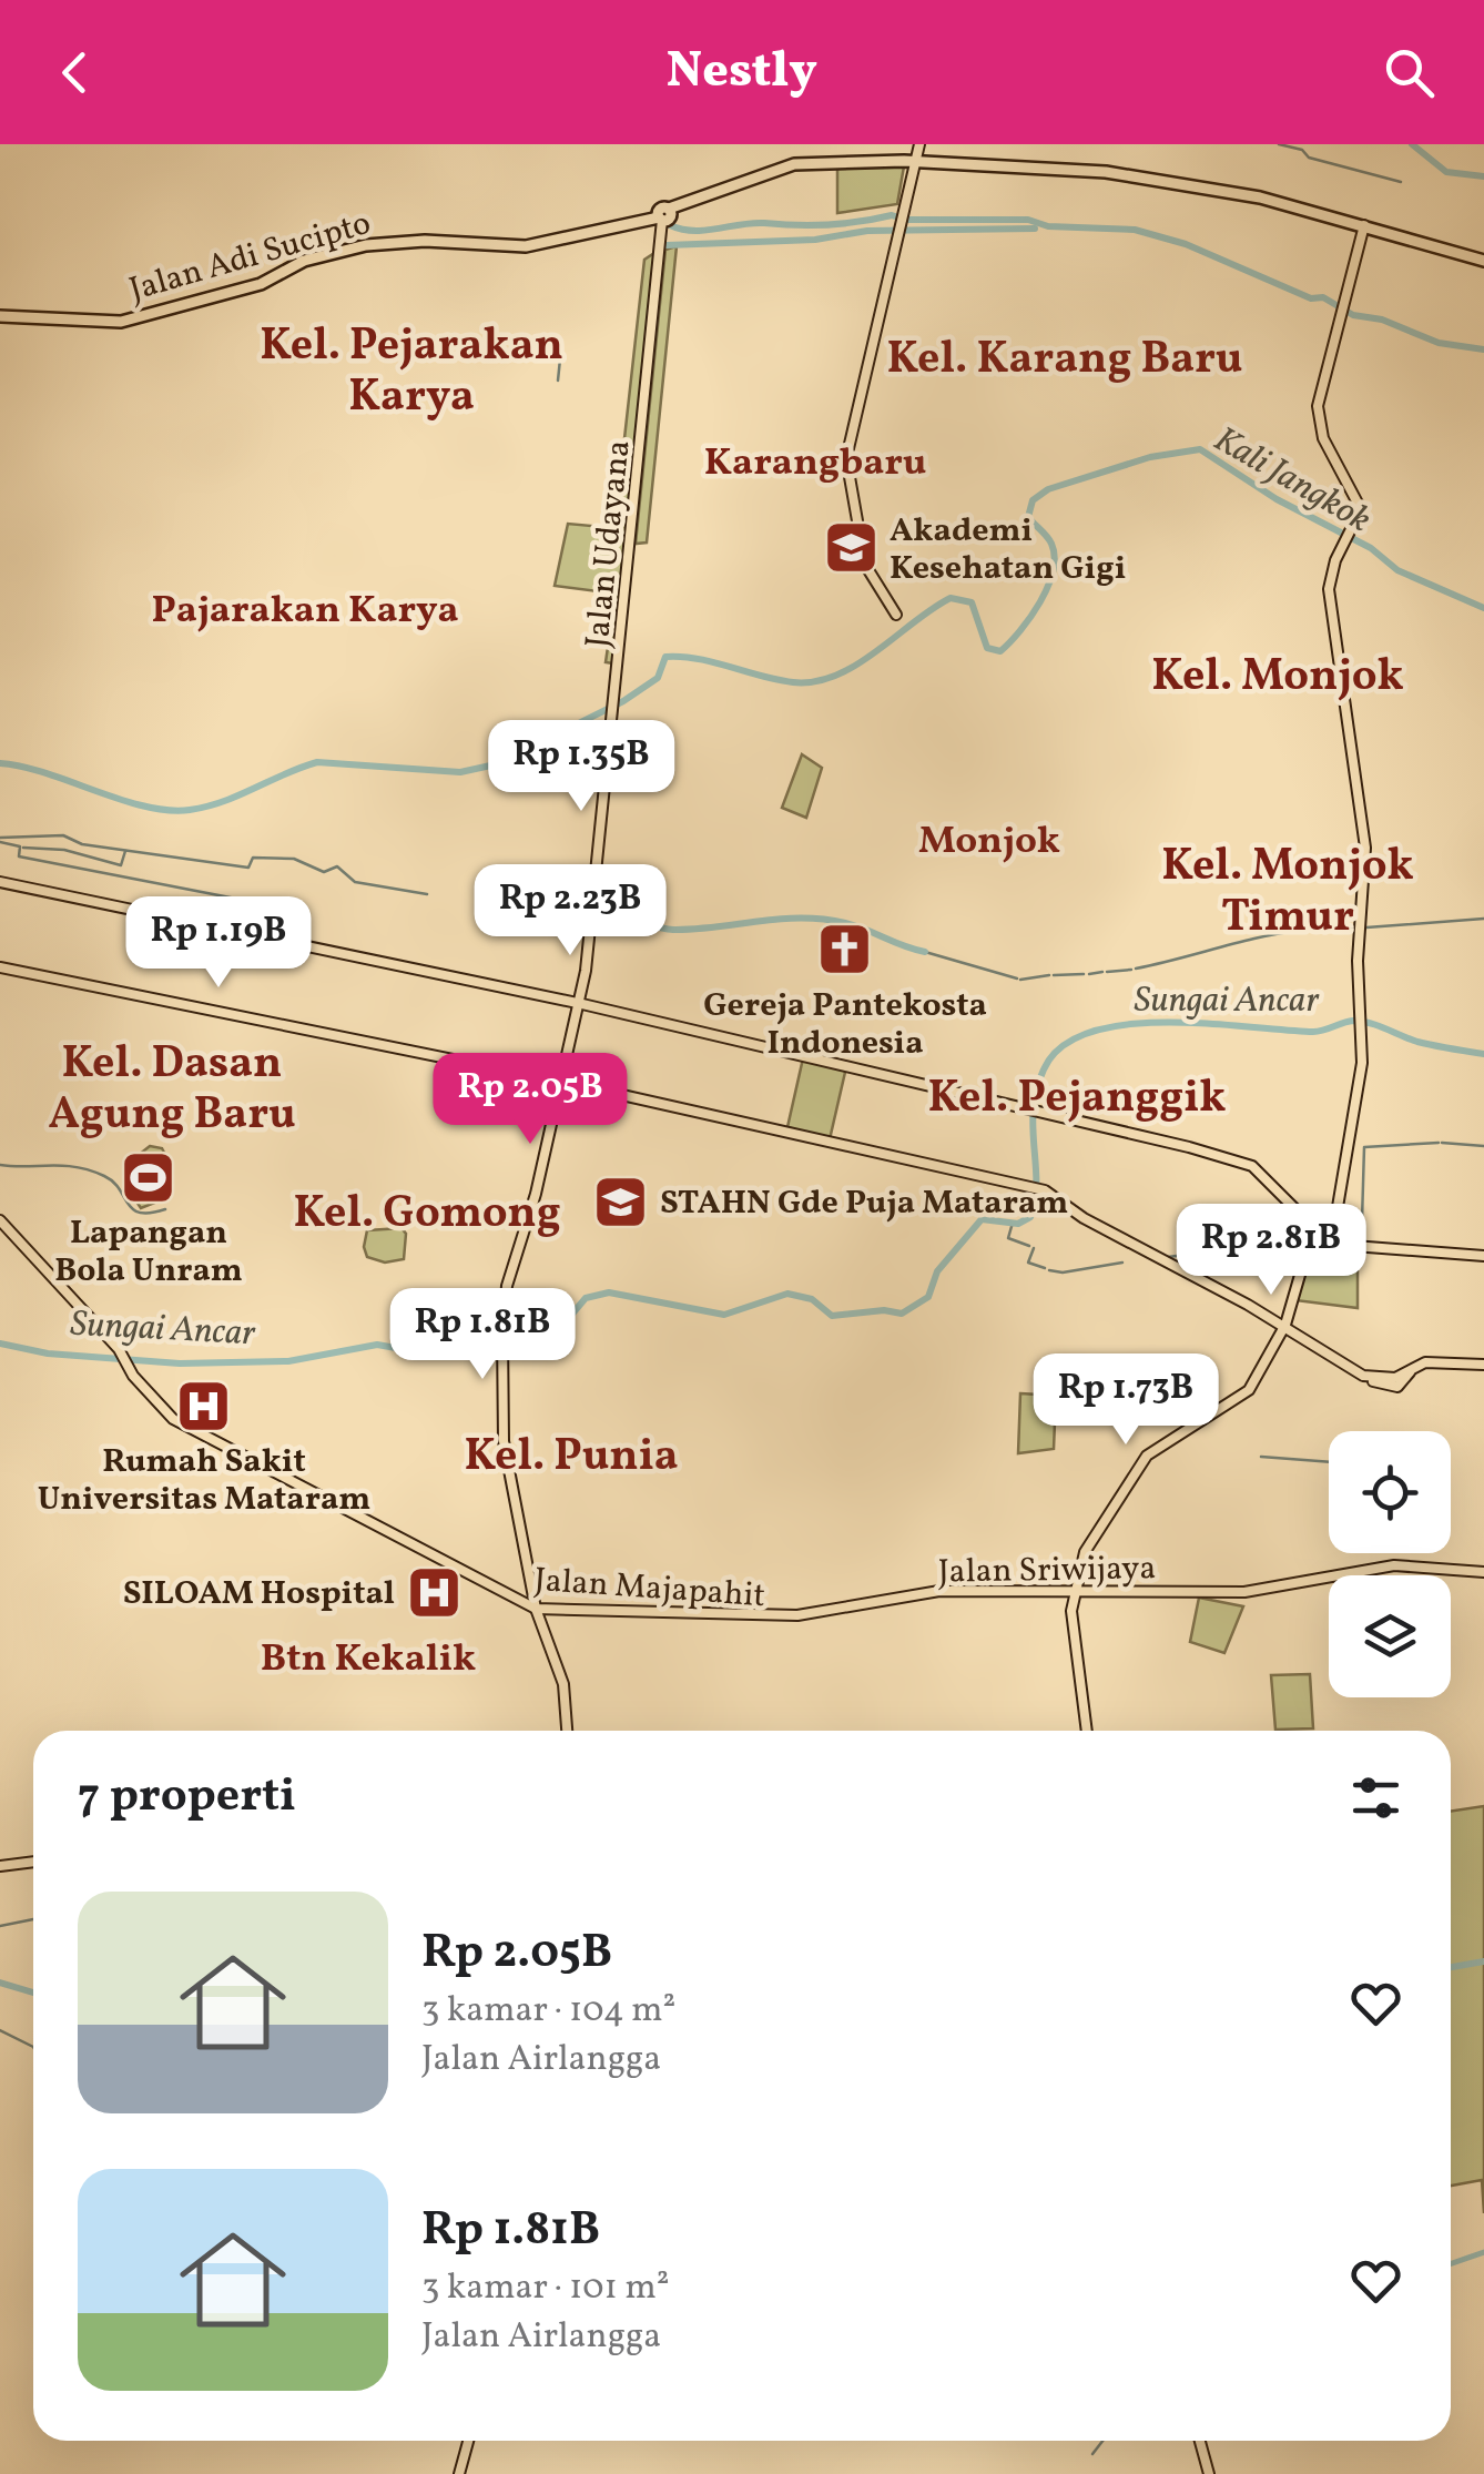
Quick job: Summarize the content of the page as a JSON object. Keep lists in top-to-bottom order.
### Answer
{
  "streets": {
    "highway": ["Jalan Adi Sucipto"],
    "main road": ["Jalan Udayana", "Jalan Sriwijaya", "Jalan Majapahit"]
  },
  "crossings": [
    ["Jalan Adi Sucipto", "Jalan Udayana"],
    ["Jalan Udayana", "Jalan Sriwijaya"],
    ["Jalan Udayana", "Jalan Majapahit"],
    ["Jalan Sriwijaya", "Jalan Majapahit"]
  ],
  "districts": [
    "Kel. Pejarakan Karya",
    "Kel. Karang Baru",
    "Karangbaru",
    "Pajarakan Karya",
    "Kel. Monjok",
    "Monjok",
    "Kel. Monjok Timur",
    "Kel. Dasan Agung Baru",
    "Kel. Pejanggik",
    "Kel. Gomong",
    "Kel. Punia",
    "Btn Kekalik"
  ],
  "water": ["Kali Jangkok", "Sungai Ancar"],
  "places": {
    "school or university": ["Akademi Kesehatan Gigi", "STAHN Gde Puja Mataram"],
    "church": ["Gereja Pantekosta Indonesia"],
    "sports": ["Lapangan Bola Unram"],
    "hospital": ["Rumah Sakit Universitas Mataram", "SILOAM Hospital"]
  },
  "page": {
    "header": "Nestly",
    "price": [
      "Rp 1.35B",
      "Rp 2.23B",
      "Rp 1.19B",
      "Rp 2.05B",
      "Rp 2.81B",
      "Rp 1.81B",
      "Rp 1.73B"
    ],
    "heading": "7 properti",
    "list": [
      {
        "name": "Rp 2.05B",
        "note": "3 kamar · 104 m² · Jalan Airlangga"
      },
      {
        "name": "Rp 1.81B",
        "note": "3 kamar · 101 m² · Jalan Airlangga"
      }
    ]
  }
}
